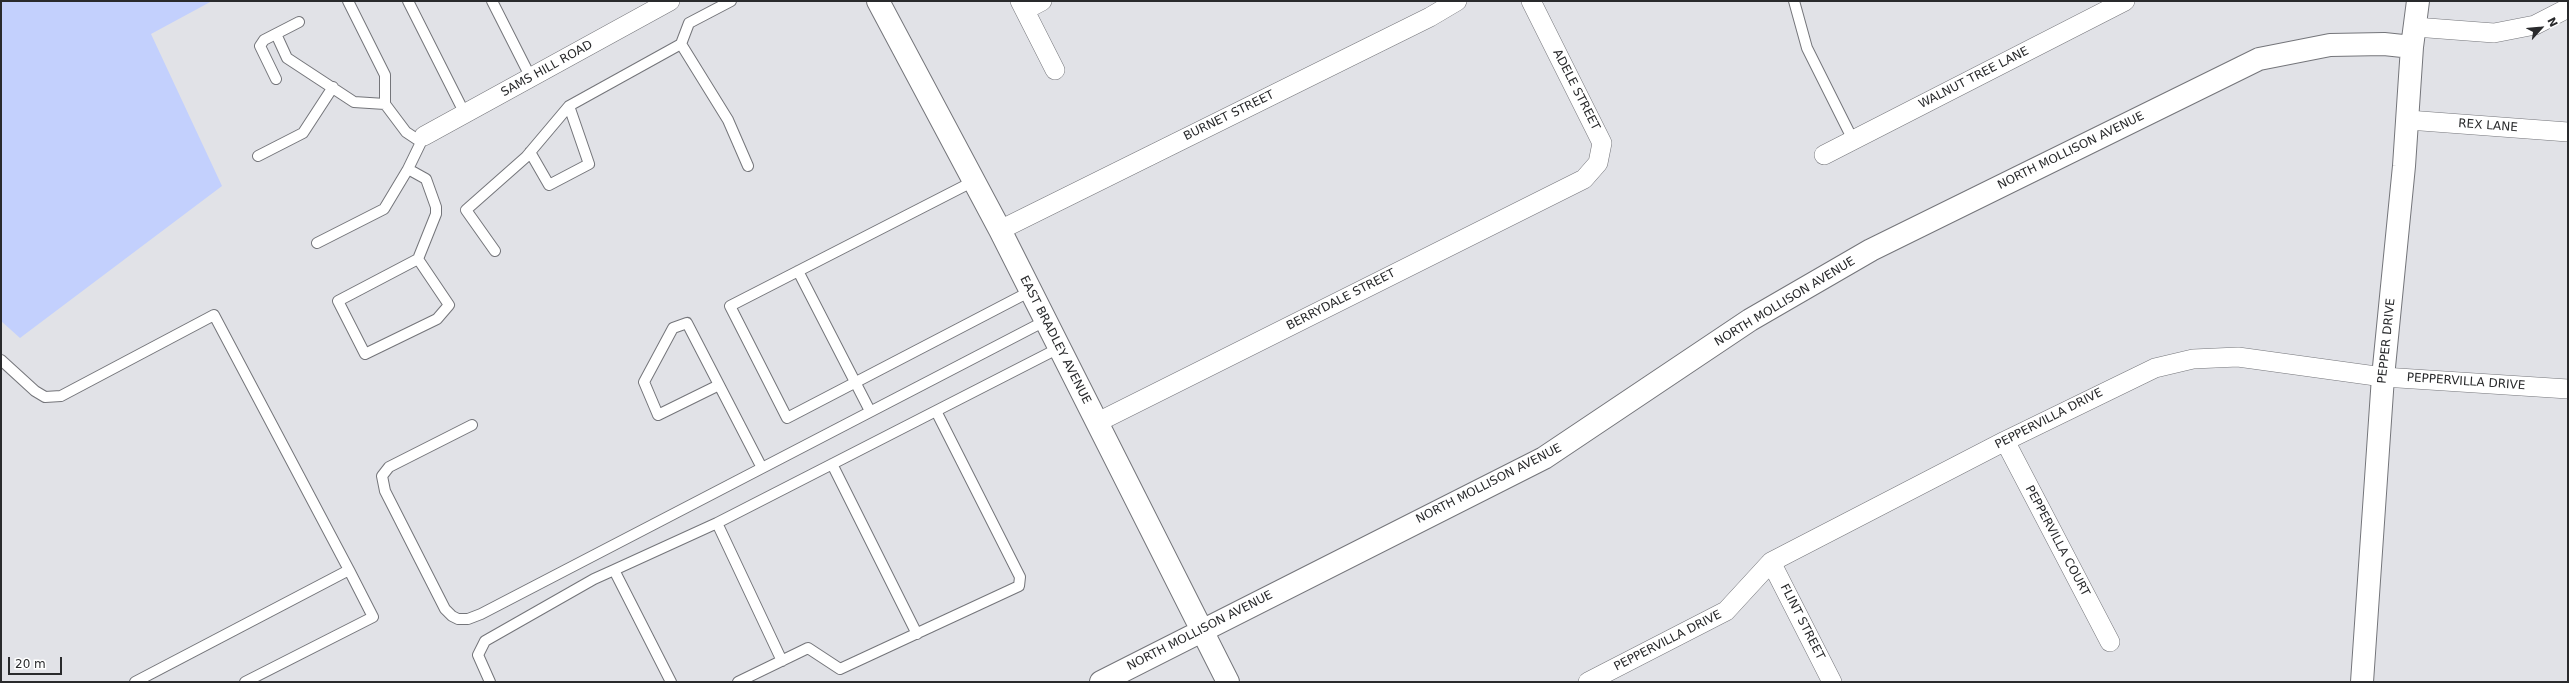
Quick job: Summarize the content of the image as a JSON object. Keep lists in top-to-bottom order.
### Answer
{
  "streets": {
    "street": [
      "SAMS HILL ROAD",
      "WALNUT TREE LANE",
      "ADELE STREET",
      "BURNET STREET",
      "REX LANE",
      "NORTH MOLLISON AVENUE",
      "BERRYDALE STREET",
      "EAST BRADLEY AVENUE",
      "PEPPER DRIVE",
      "PEPPERVILLA DRIVE",
      "PEPPERVILLA COURT",
      "FLINT STREET"
    ]
  },
  "crossings": [
    ["ADELE STREET", "BERRYDALE STREET"],
    ["BURNET STREET", "EAST BRADLEY AVENUE"],
    ["REX LANE", "PEPPER DRIVE"],
    ["NORTH MOLLISON AVENUE", "EAST BRADLEY AVENUE"],
    ["NORTH MOLLISON AVENUE", "PEPPER DRIVE"],
    ["BERRYDALE STREET", "EAST BRADLEY AVENUE"],
    ["PEPPER DRIVE", "PEPPERVILLA DRIVE"],
    ["PEPPERVILLA DRIVE", "PEPPERVILLA COURT"],
    ["PEPPERVILLA DRIVE", "FLINT STREET"]
  ],
  "scale_bar": "20 m",
  "north": "top right"
}
